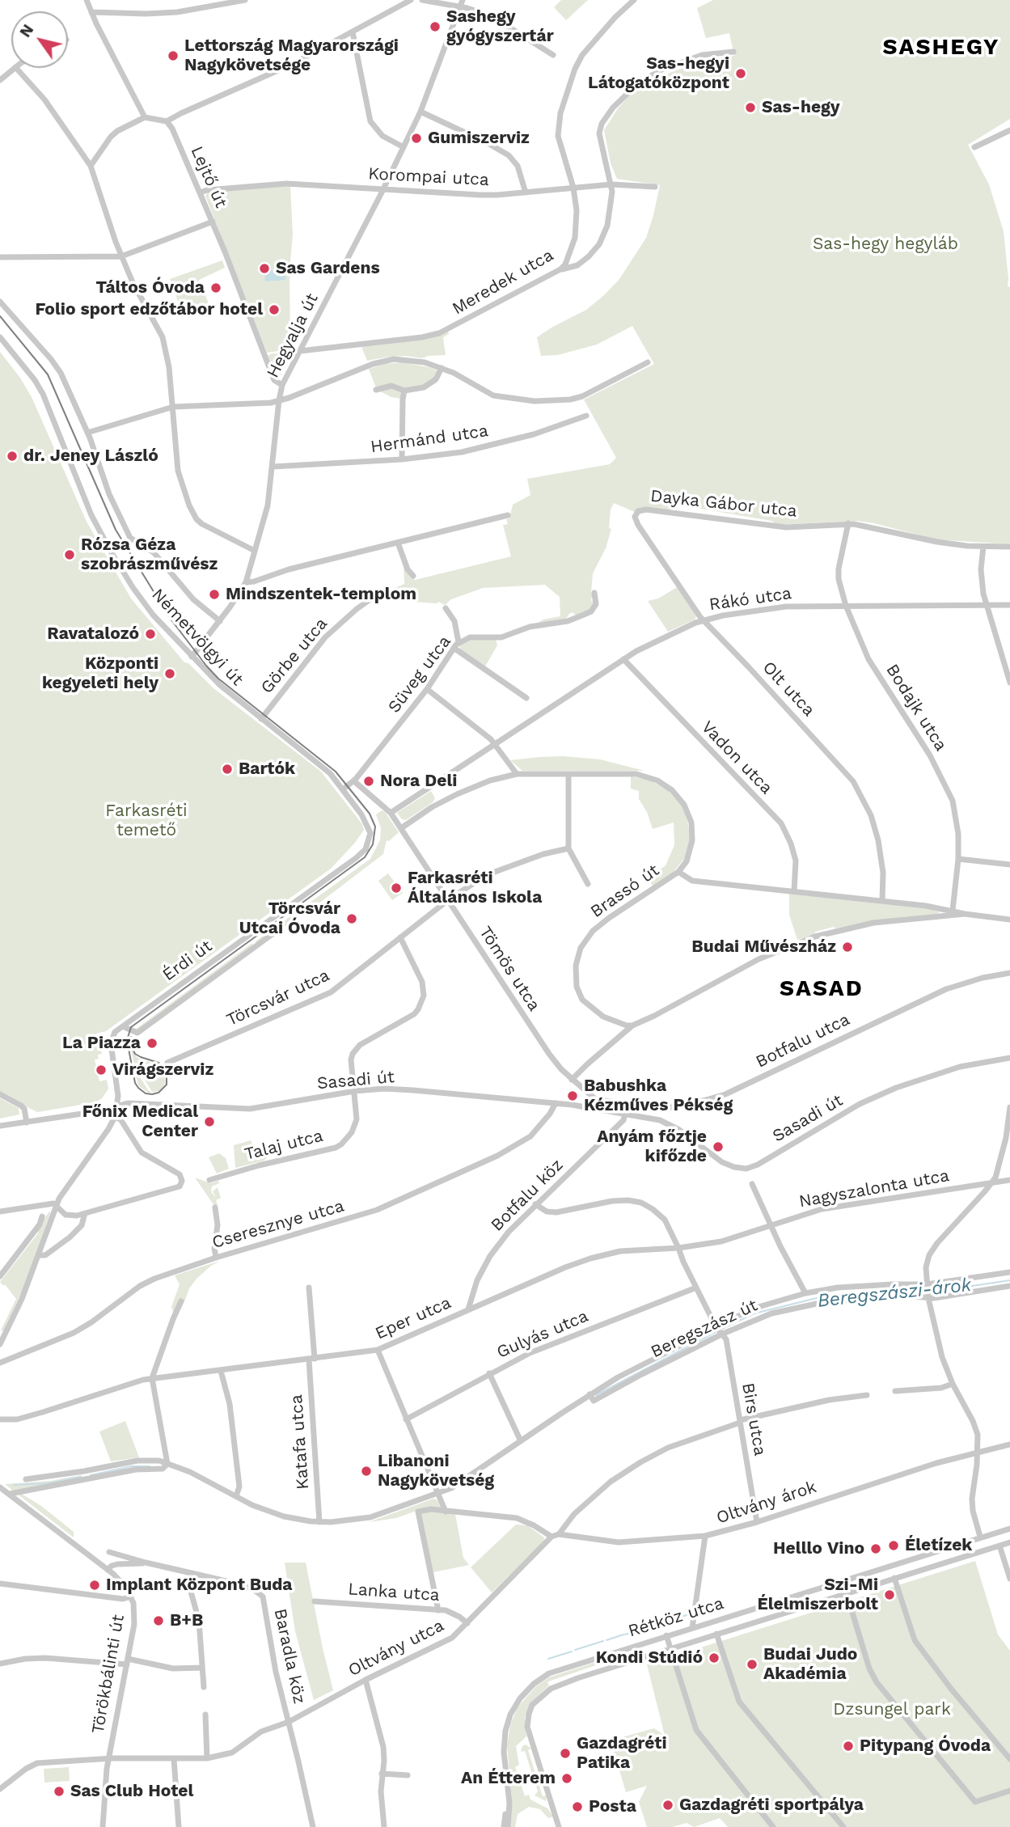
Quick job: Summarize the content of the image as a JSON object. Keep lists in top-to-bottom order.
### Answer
{
  "streets": {
    "street": [
      "Lejtő út",
      "Korompai utca",
      "Meredek utca",
      "Hegyalja út",
      "Hermánd utca",
      "Dayka Gábor utca",
      "Rákó utca",
      "Németvölgyi út",
      "Görbe utca",
      "Süveg utca",
      "Olt utca",
      "Bodajk utca",
      "Vadon utca",
      "Brassó út",
      "Érdi út",
      "Tömös utca",
      "Törcsvár utca",
      "Botfalu utca",
      "Sasadi út",
      "Talaj utca",
      "Nagyszalonta utca",
      "Botfalu köz",
      "Cseresznye utca",
      "Eper utca",
      "Beregszász út",
      "Gulyás utca",
      "Birs utca",
      "Katafa utca",
      "Oltvány árok",
      "Lanka utca",
      "Rétköz utca",
      "Oltvány utca",
      "Baradla köz",
      "Törökbálinti út"
    ]
  },
  "crossings": [
    ["Lejtő út", "Korompai utca"],
    ["Lejtő út", "Hegyalja út"],
    ["Korompai utca", "Meredek utca"],
    ["Korompai utca", "Hegyalja út"],
    ["Meredek utca", "Hegyalja út"],
    ["Hegyalja út", "Hermánd utca"],
    ["Hegyalja út", "Németvölgyi út"],
    ["Dayka Gábor utca", "Olt utca"],
    ["Dayka Gábor utca", "Bodajk utca"],
    ["Rákó utca", "Olt utca"],
    ["Rákó utca", "Bodajk utca"],
    ["Rákó utca", "Vadon utca"],
    ["Németvölgyi út", "Görbe utca"],
    ["Németvölgyi út", "Süveg utca"],
    ["Németvölgyi út", "Érdi út"],
    ["Brassó út", "Tömös utca"],
    ["Tömös utca", "Törcsvár utca"],
    ["Törcsvár utca", "Talaj utca"],
    ["Sasadi út", "Talaj utca"],
    ["Sasadi út", "Botfalu köz"],
    ["Sasadi út", "Cseresznye utca"],
    ["Nagyszalonta utca", "Eper utca"],
    ["Botfalu köz", "Eper utca"],
    ["Eper utca", "Katafa utca"],
    ["Beregszász út", "Birs utca"],
    ["Beregszász út", "Katafa utca"],
    ["Birs utca", "Oltvány árok"],
    ["Oltvány árok", "Oltvány utca"],
    ["Lanka utca", "Oltvány utca"],
    ["Oltvány utca", "Baradla köz"],
    ["Oltvány utca", "Törökbálinti út"]
  ],
  "districts": ["SASHEGY", "SASAD"],
  "water": ["Beregszászi-árok"],
  "parks": ["Sas-hegy hegyláb", "Farkasréti temető", "Dzsungel park"],
  "places": [
    "Sashegy gyógyszertár",
    "Lettország Magyarországi Nagykövetsége",
    "Sas-hegyi Látogatóközpont",
    "Sas-hegy",
    "Gumiszerviz",
    "Sas Gardens",
    "Táltos Óvoda",
    "Folio sport edzőtábor hotel",
    "dr. Jeney László",
    "Rózsa Géza szobrászművész",
    "Mindszentek-templom",
    "Ravatalozó",
    "Központi kegyeleti hely",
    "Bartók",
    "Nora Deli",
    "Farkasréti Általános Iskola",
    "Törcsvár Utcai Óvoda",
    "Budai Művészház",
    "La Piazza",
    "Virágszerviz",
    "Babushka Kézműves Pékség",
    "Főnix Medical Center",
    "Anyám főztje kifőzde",
    "Libanoni Nagykövetség",
    "Életízek",
    "Helllo Vino",
    "Implant Központ Buda",
    "Szi-Mi Élelmiszerbolt",
    "B+B",
    "Kondi Stúdió",
    "Budai Judo Akadémia",
    "Pitypang Óvoda",
    "Gazdagréti Patika",
    "An Étterem",
    "Sas Club Hotel",
    "Gazdagréti sportpálya",
    "Posta"
  ],
  "north": "top left"
}
